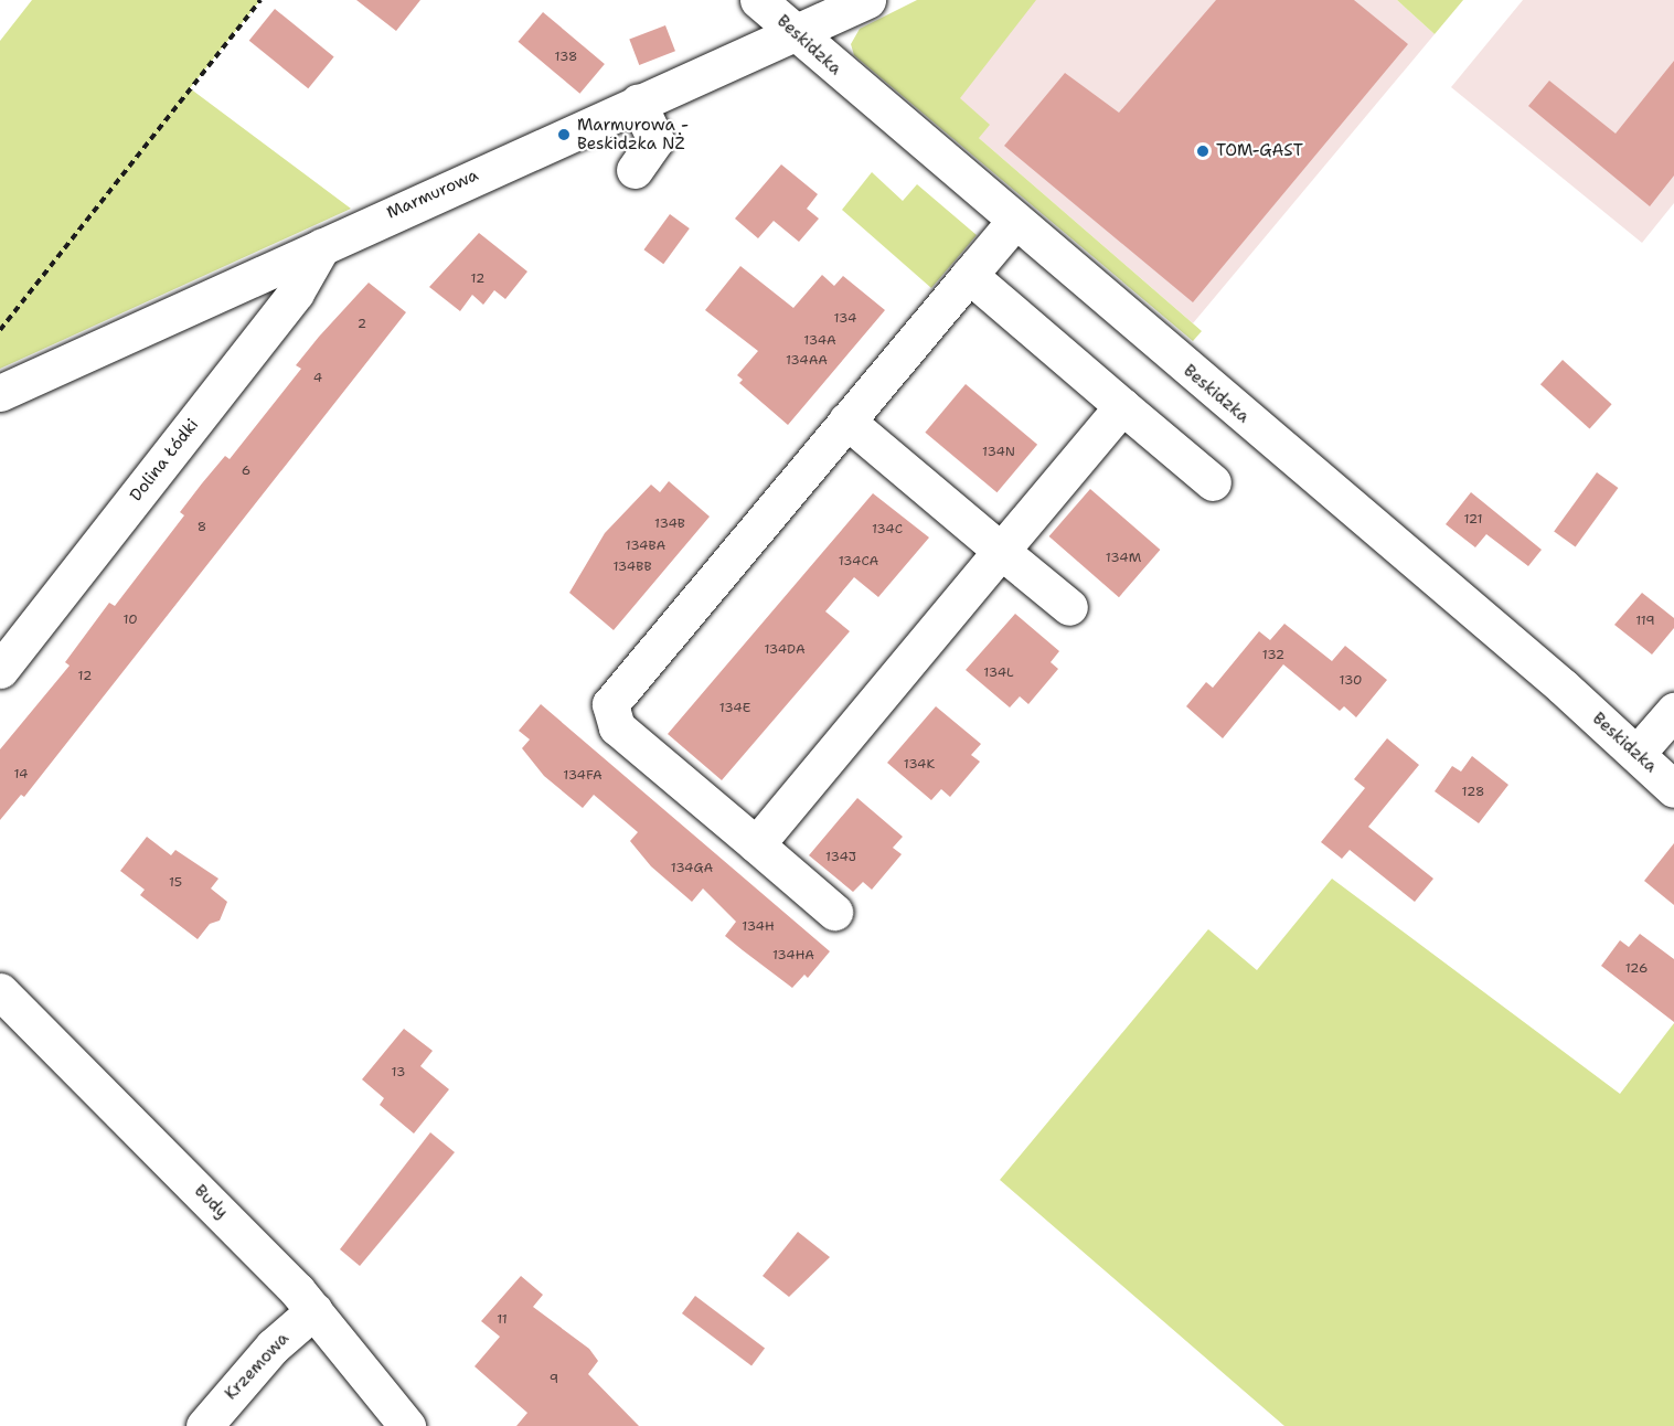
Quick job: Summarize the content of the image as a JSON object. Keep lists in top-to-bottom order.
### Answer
{
  "streets": {
    "street": [
      "Beskidzka",
      "Marmurowa",
      "Dolina Łódki",
      "Budy",
      "Krzemowa"
    ]
  },
  "crossings": [
    ["Beskidzka", "Marmurowa"],
    ["Marmurowa", "Dolina Łódki"],
    ["Budy", "Krzemowa"]
  ],
  "places": ["Marmurowa - Beskidzka NŻ", "TOM-GAST"],
  "house_numbers": [
    "138",
    "12",
    "134",
    "2",
    "134A",
    "134AA",
    "4",
    "134N",
    "6",
    "121",
    "134B",
    "8",
    "134C",
    "134BA",
    "134M",
    "134CA",
    "134BB",
    "10",
    "119",
    "134DA",
    "132",
    "134L",
    "12",
    "130",
    "134E",
    "134K",
    "14",
    "134FA",
    "128",
    "134J",
    "134GA",
    "15",
    "134H",
    "134HA",
    "126",
    "13",
    "11",
    "9"
  ]
}
